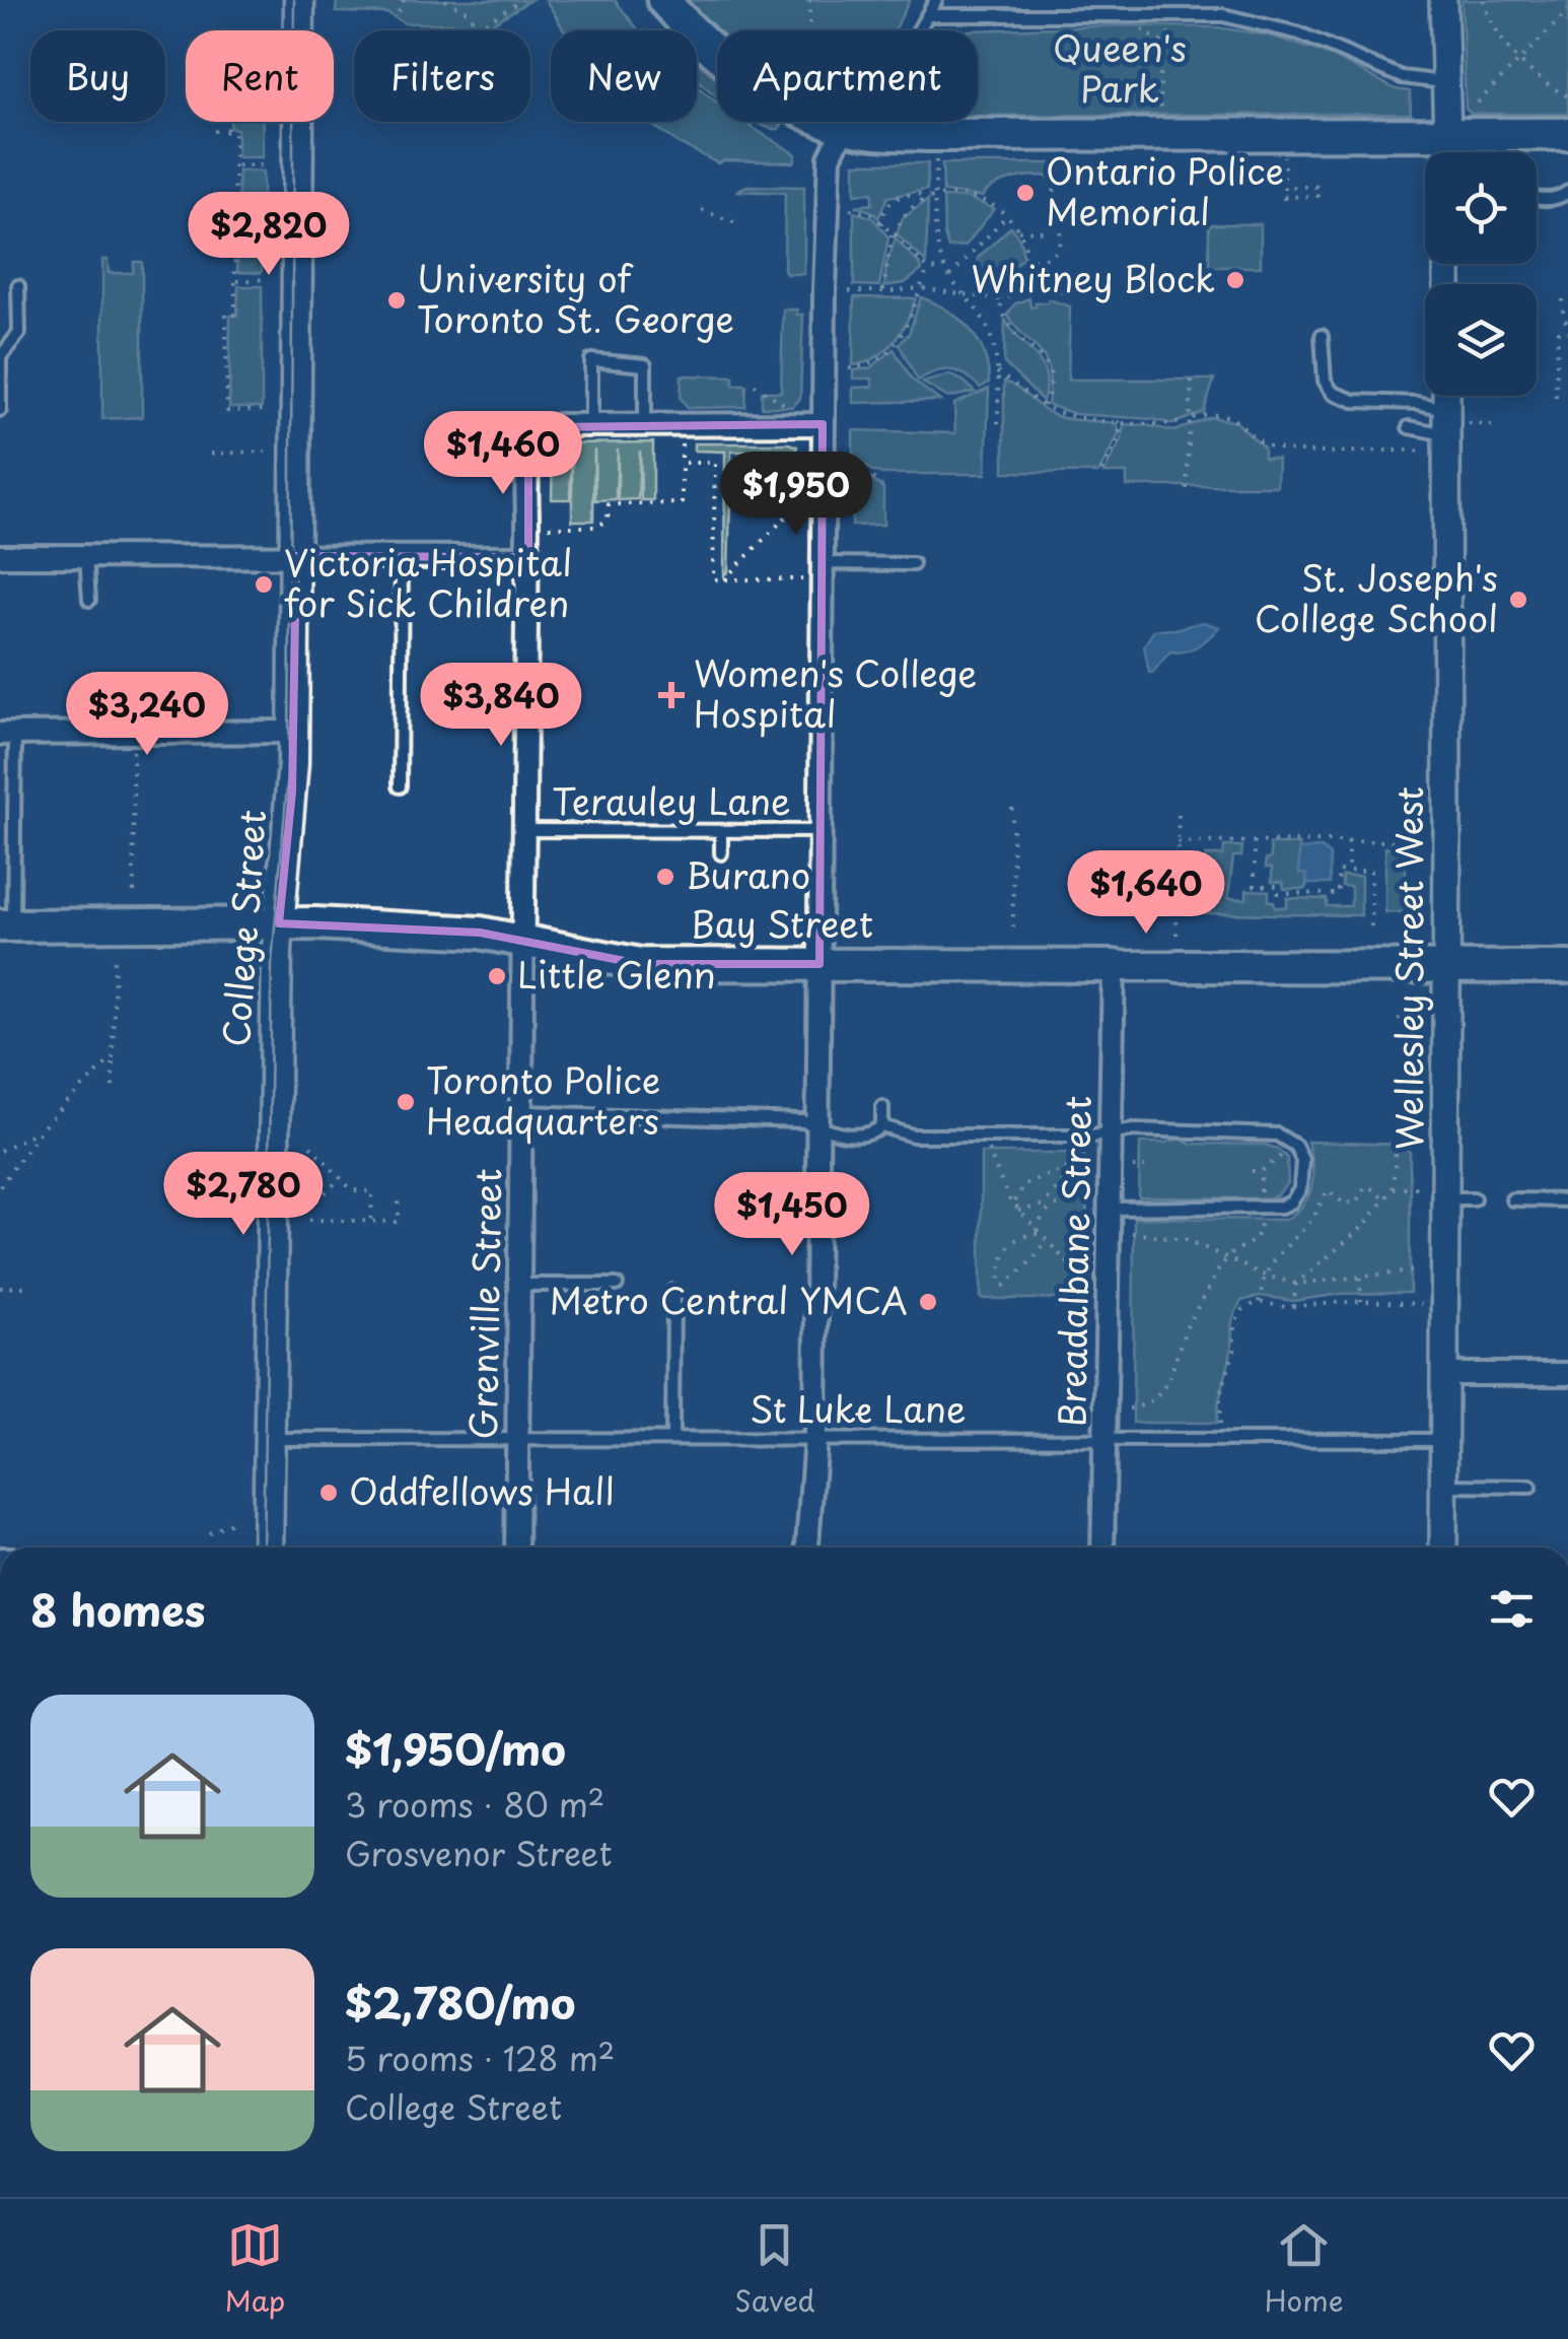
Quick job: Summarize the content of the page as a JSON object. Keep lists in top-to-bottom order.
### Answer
{
  "streets": {
    "main road": ["Bay Street", "College Street"],
    "street": ["Wellesley Street West", "Breadalbane Street", "Grenville Street"],
    "lane": ["Terauley Lane", "St Luke Lane"]
  },
  "crossings": [
    ["Terauley Lane", "Grenville Street"],
    ["Bay Street", "College Street"],
    ["Bay Street", "Wellesley Street West"],
    ["Bay Street", "Breadalbane Street"],
    ["Bay Street", "Grenville Street"],
    ["College Street", "St Luke Lane"],
    ["Wellesley Street West", "St Luke Lane"],
    ["Breadalbane Street", "St Luke Lane"],
    ["Grenville Street", "St Luke Lane"]
  ],
  "parks": ["Queen's Park"],
  "places": {
    "other": [
      "Ontario Police Memorial",
      "Whitney Block",
      "University of Toronto St. George",
      "Victoria Hospital for Sick Children",
      "St. Joseph's College School",
      "Burano",
      "Little Glenn",
      "Toronto Police Headquarters",
      "Metro Central YMCA",
      "Oddfellows Hall"
    ],
    "health": ["Women's College Hospital"]
  },
  "page": {
    "chip": [
      "Buy",
      "Rent",
      "Filters",
      "New",
      "Apartment"
    ],
    "price": [
      "$2,820",
      "$1,460",
      "$1,950",
      "$3,840",
      "$3,240",
      "$1,640",
      "$2,780",
      "$1,450"
    ],
    "heading": "8 homes",
    "list": [
      {
        "name": "$1,950/mo",
        "note": "3 rooms · 80 m² · Grosvenor Street"
      },
      {
        "name": "$2,780/mo",
        "note": "5 rooms · 128 m² · College Street"
      }
    ],
    "tabs": ["Map", "Saved", "Home"]
  }
}
